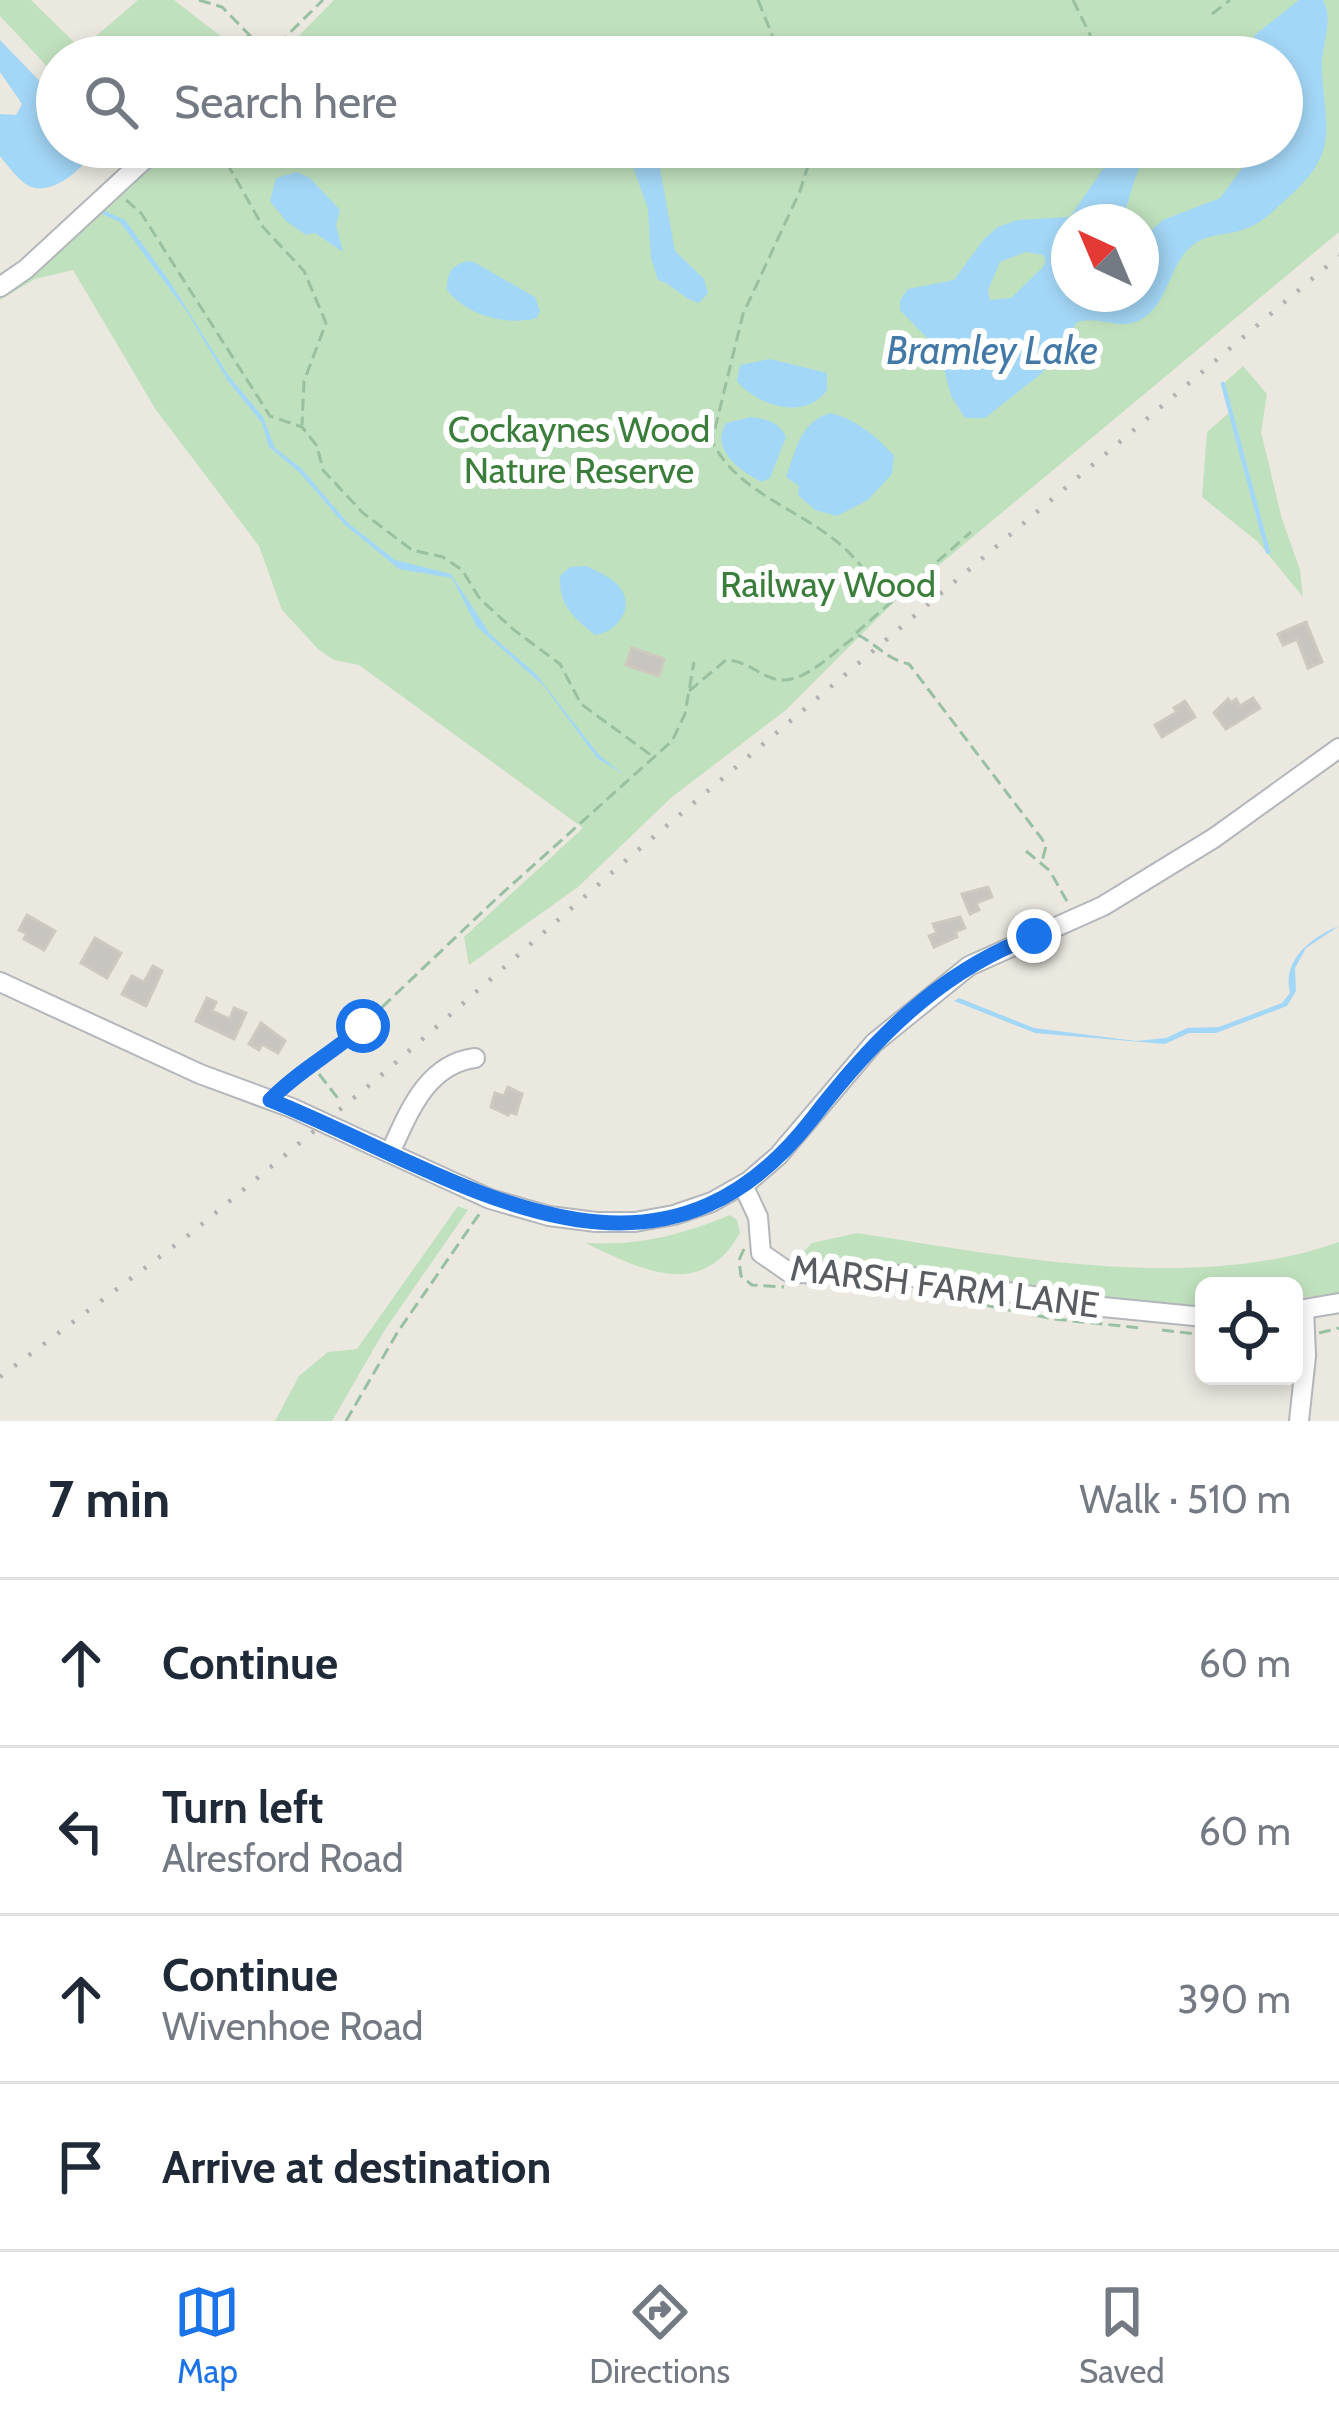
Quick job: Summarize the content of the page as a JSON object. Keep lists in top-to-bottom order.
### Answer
{
  "streets": {
    "street": ["MARSH FARM LANE"]
  },
  "water": ["Bramley Lake"],
  "parks": ["Cockaynes Wood Nature Reserve", "Railway Wood"],
  "north": "top left",
  "page": {
    "search": "Search here",
    "heading": ["7 min", "Walk · 510 m"],
    "list": [
      ["Continue", "60 m"],
      ["Turn left", "Alresford Road", "60 m"],
      ["Continue", "Wivenhoe Road", "390 m"],
      "Arrive at destination"
    ],
    "nav": ["Map", "Directions", "Saved"]
  }
}
